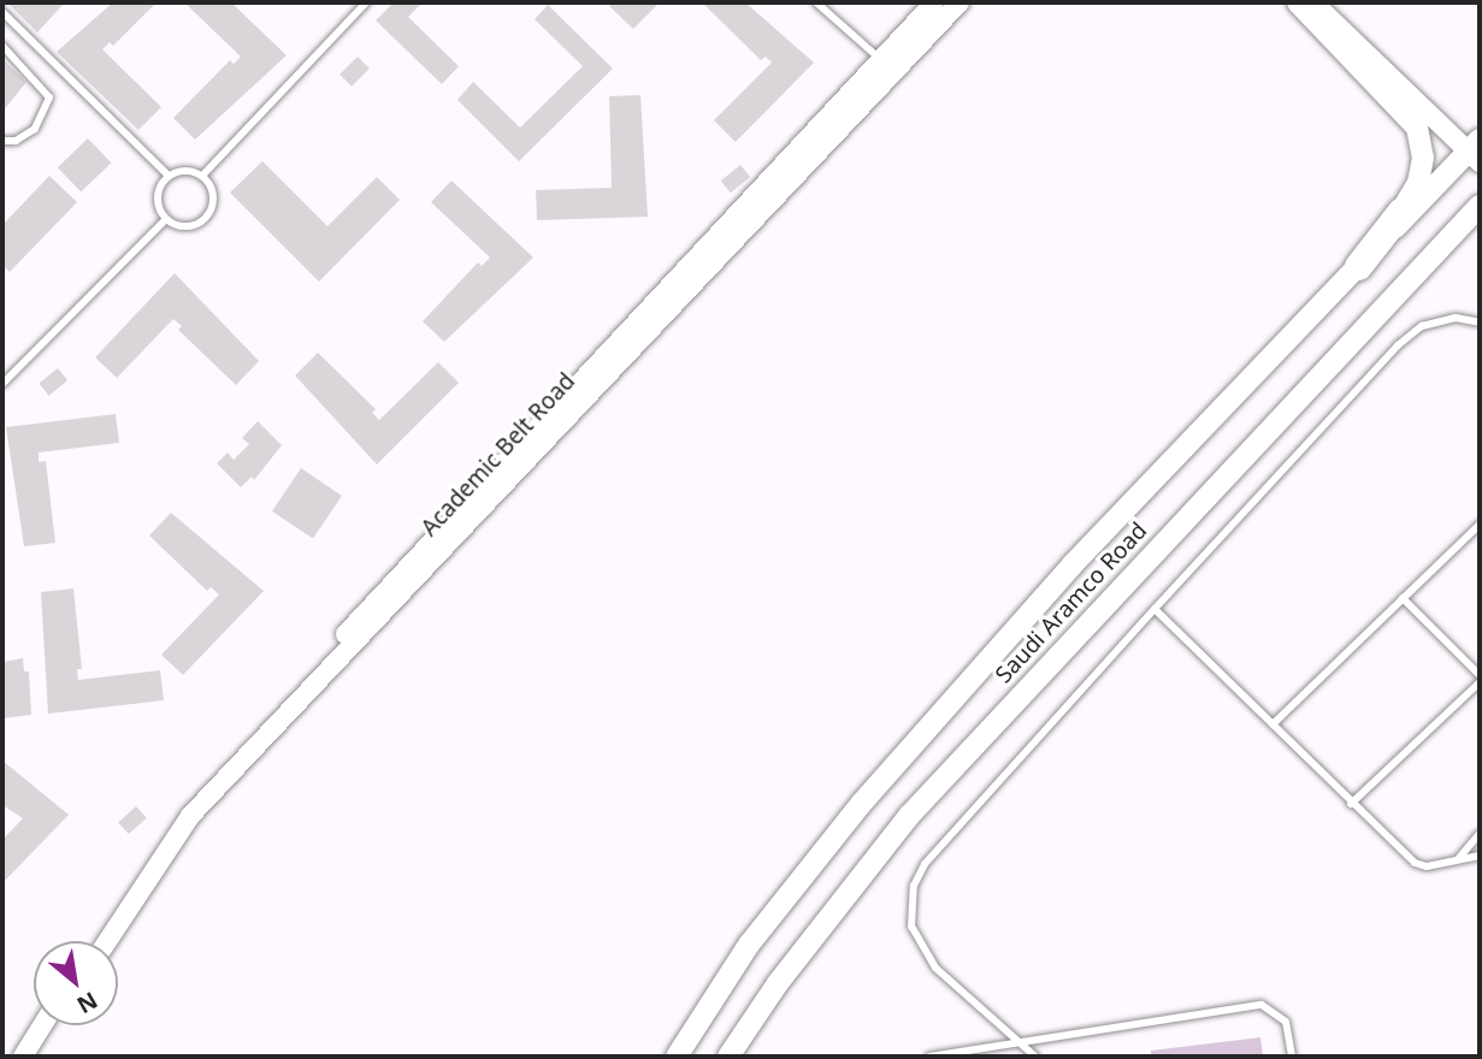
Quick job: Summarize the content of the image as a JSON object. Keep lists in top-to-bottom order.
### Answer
{
  "streets": {
    "main road": ["Saudi Aramco Road"],
    "street": ["Academic Belt Road"]
  },
  "north": "bottom right"
}
